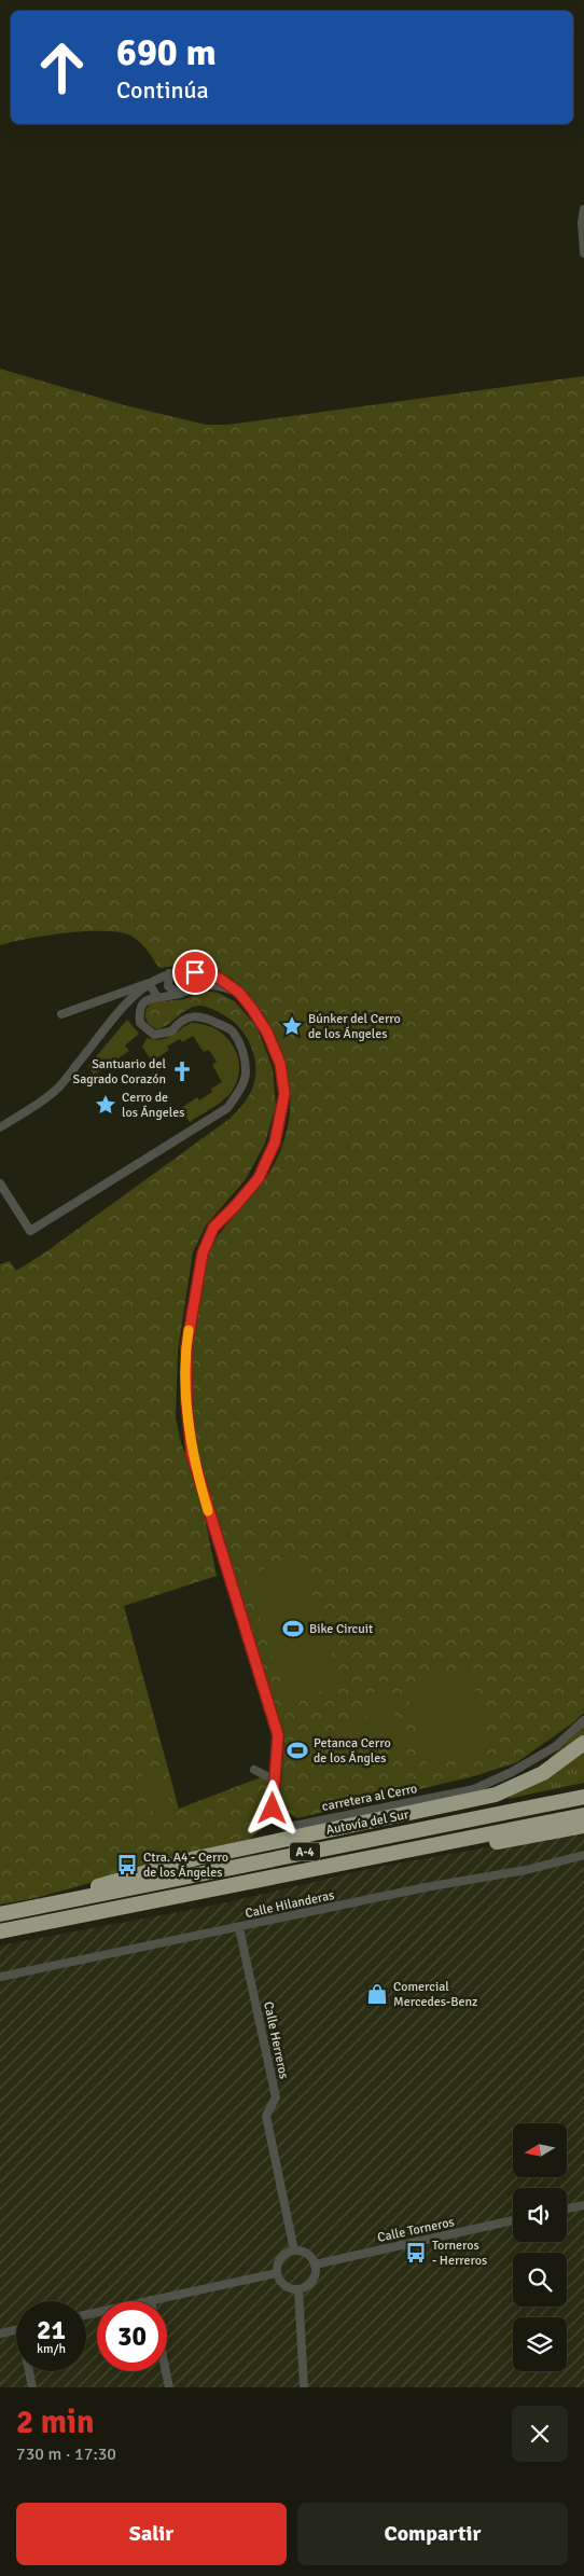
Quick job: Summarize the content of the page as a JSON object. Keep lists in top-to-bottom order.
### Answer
{
  "streets": {
    "highway": ["Autovía del Sur", "A-4"],
    "street": [
      "carretera al Cerro",
      "Calle Hilanderas",
      "Calle Herreros",
      "Calle Torneros"
    ]
  },
  "crossings": [
    ["Calle Hilanderas", "Calle Herreros"],
    ["Calle Herreros", "Calle Torneros"]
  ],
  "places": {
    "place": ["Búnker del Cerro de los Ángeles", "Cerro de los Ángeles"],
    "church": ["Santuario del Sagrado Corazón"],
    "sports": ["Bike Circuit", "Petanca Cerro de los Ángles"],
    "bus stop": ["Ctra. A4 - Cerro de los Ángeles", "Torneros - Herreros"],
    "shop": ["Comercial Mercedes-Benz"]
  },
  "north": "left",
  "page": {
    "turn": ["690 m", "Continúa"],
    "speed": "21 km/h",
    "limit": "30",
    "heading": ["2 min", "730 m · 17:30"],
    "buttons": ["Salir", "Compartir"]
  }
}
